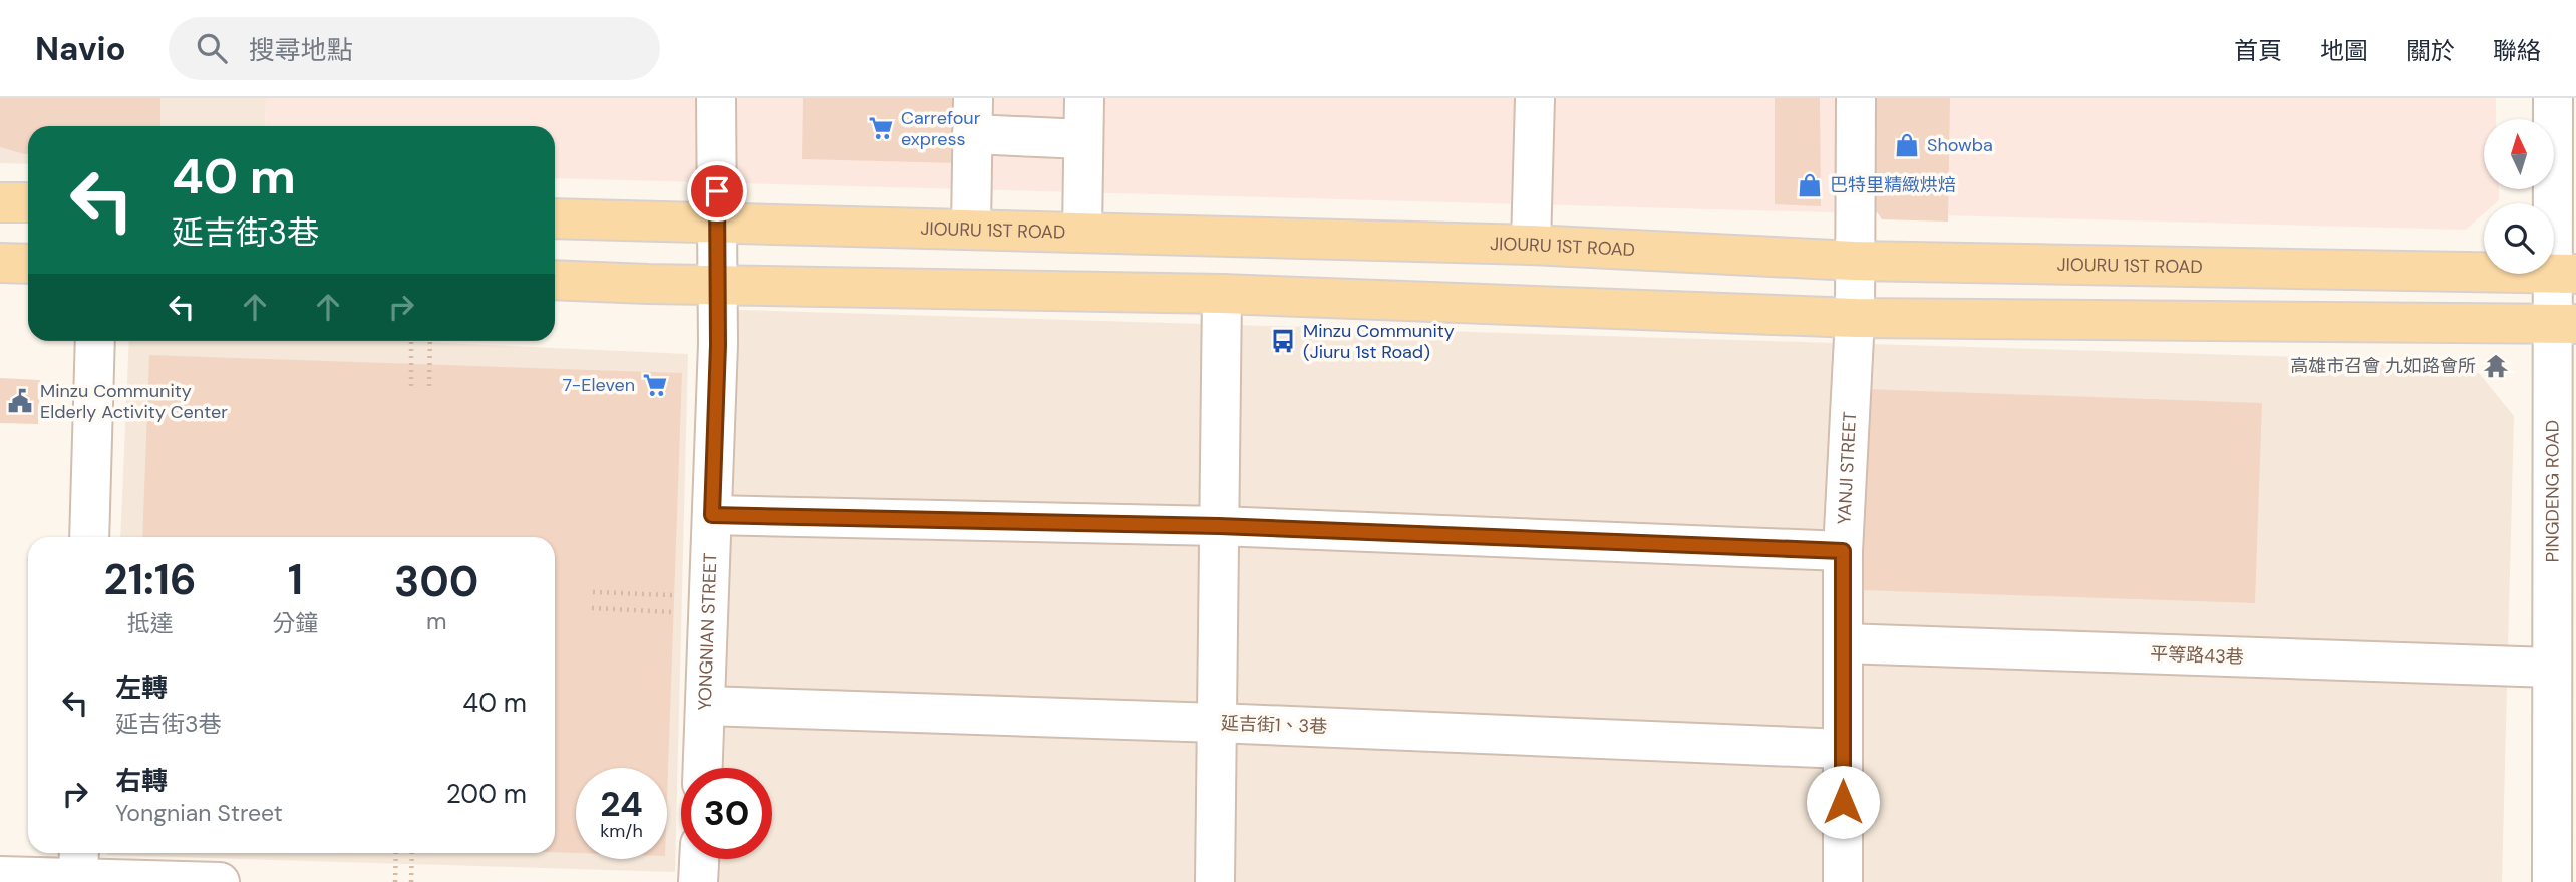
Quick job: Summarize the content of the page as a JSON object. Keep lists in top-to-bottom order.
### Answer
{
  "streets": {
    "main road": ["JIOURU 1ST ROAD"],
    "street": [
      "YANJI STREET",
      "PINGDENG ROAD",
      "YONGNIAN STREET",
      "平等路43巷",
      "延吉街1、3巷"
    ]
  },
  "crossings": [
    ["JIOURU 1ST ROAD", "YANJI STREET"],
    ["JIOURU 1ST ROAD", "PINGDENG ROAD"],
    ["JIOURU 1ST ROAD", "YONGNIAN STREET"],
    ["YANJI STREET", "平等路43巷"],
    ["YANJI STREET", "延吉街1、3巷"],
    ["PINGDENG ROAD", "平等路43巷"],
    ["YONGNIAN STREET", "延吉街1、3巷"]
  ],
  "places": {
    "supermarket": ["Carrefour express", "7-Eleven"],
    "shop": ["Showba", "巴特里精緻烘焙"],
    "bus stop": ["Minzu Community (Jiuru 1st Road)"],
    "temple": ["高雄市召會 九如路會所"],
    "public building": ["Minzu Community Elderly Activity Center"]
  },
  "north": "top",
  "page": {
    "header": "Navio",
    "search": "搜尋地點",
    "nav": [
      "首頁",
      "地圖",
      "關於",
      "聯絡"
    ],
    "turn": ["40 m", "延吉街3巷"],
    "eta": [
      "21:16",
      "抵達",
      "1",
      "分鐘",
      "300",
      "m"
    ],
    "list": [
      {
        "name": "左轉",
        "note": "延吉街3巷",
        "value": "40 m"
      },
      {
        "name": "右轉",
        "note": "Yongnian Street",
        "value": "200 m"
      }
    ],
    "speed": "24 km/h",
    "limit": "30"
  }
}
